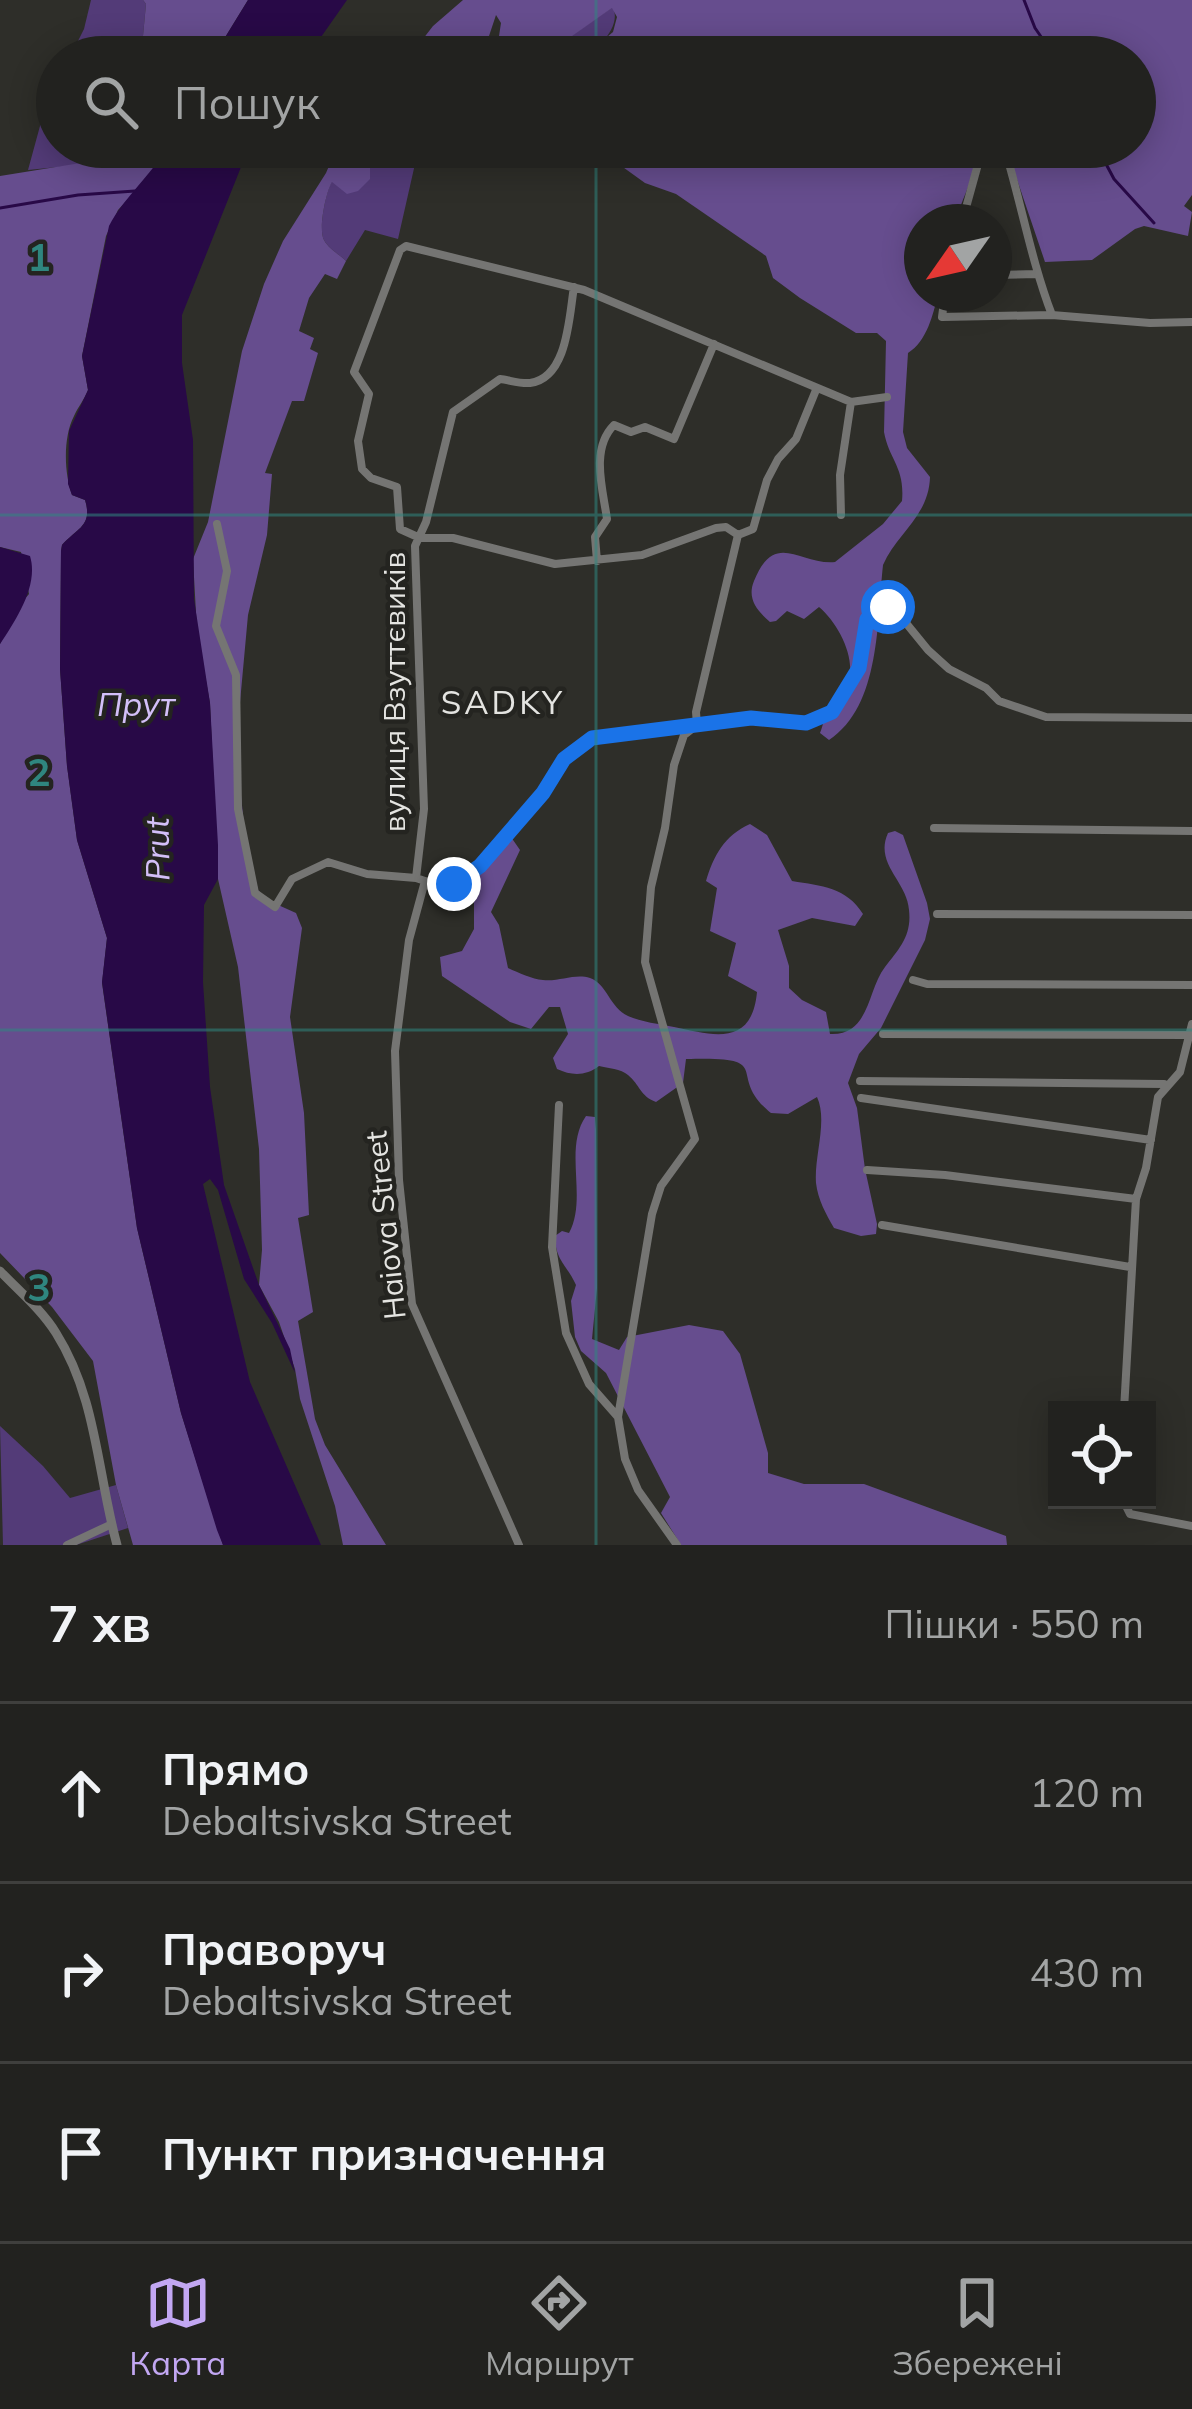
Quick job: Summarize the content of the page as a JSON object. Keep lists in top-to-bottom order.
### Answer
{
  "streets": {
    "street": ["вулиця Взуттєвиків", "Haiova Street"]
  },
  "crossings": [
    ["вулиця Взуттєвиків", "Haiova Street"]
  ],
  "districts": ["SADKY"],
  "water": ["Прут", "Prut"],
  "north": "bottom left",
  "page": {
    "search": "Пошук",
    "heading": ["7 хв", "Пішки · 550 m"],
    "list": [
      ["Прямо", "Debaltsivska Street", "120 m"],
      ["Праворуч", "Debaltsivska Street", "430 m"],
      "Пункт призначення"
    ],
    "nav": ["Карта", "Маршрут", "Збережені"]
  },
  "grid": {
    "rows": ["1", "2", "3"]
  }
}
